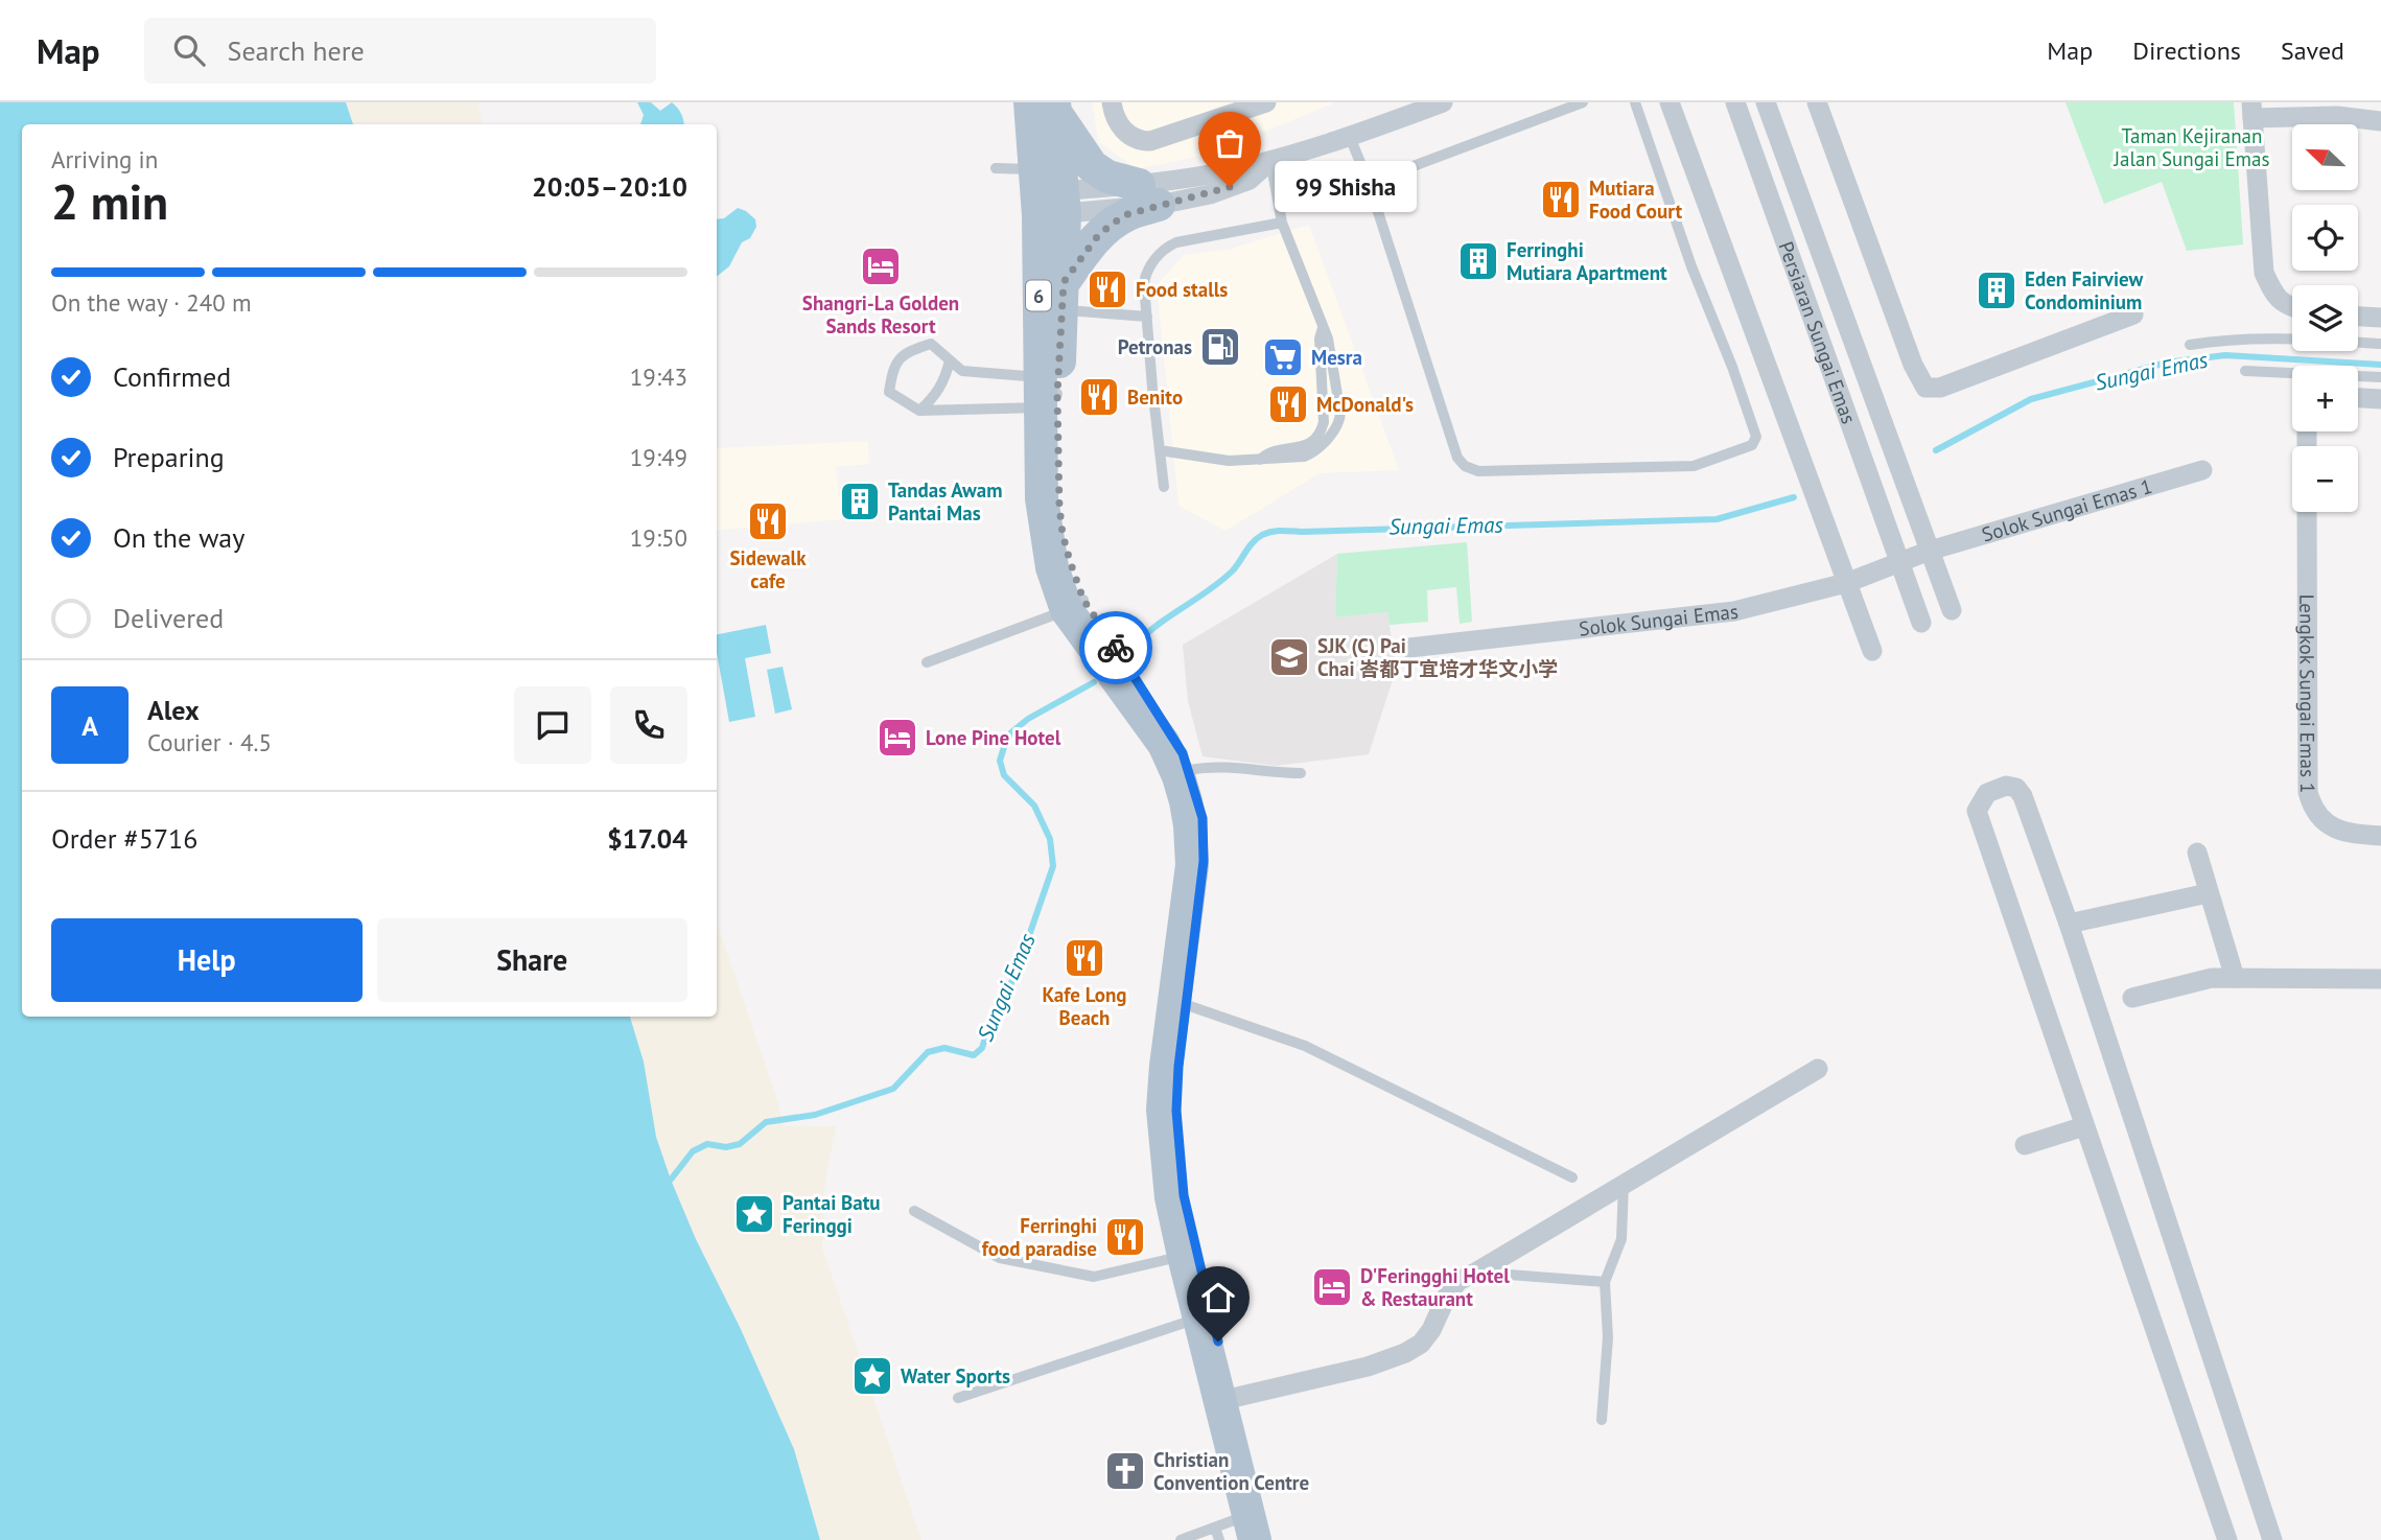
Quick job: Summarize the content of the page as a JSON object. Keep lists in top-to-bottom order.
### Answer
{
  "streets": {
    "main road": ["6"],
    "street": [
      "Persiaran Sungai Emas",
      "Solok Sungai Emas 1",
      "Solok Sungai Emas",
      "Lengkok Sungai Emas 1"
    ]
  },
  "crossings": [
    ["Persiaran Sungai Emas", "Solok Sungai Emas 1"],
    ["Persiaran Sungai Emas", "Solok Sungai Emas"],
    ["Solok Sungai Emas 1", "Solok Sungai Emas"]
  ],
  "water": ["Sungai Emas"],
  "parks": ["Taman Kejiranan Jalan Sungai Emas"],
  "places": {
    "other": ["99 Shisha"],
    "restaurant": [
      "Mutiara Food Court",
      "Food stalls",
      "Benito",
      "McDonald's",
      "Sidewalk cafe",
      "Kafe Long Beach",
      "Ferringhi food paradise"
    ],
    "building": ["Ferringhi Mutiara Apartment", "Eden Fairview Condominium", "Tandas Awam Pantai Mas"],
    "hotel": ["Shangri-La Golden Sands Resort", "Lone Pine Hotel", "D'Feringghi Hotel & Restaurant"],
    "fuel station": ["Petronas"],
    "supermarket": ["Mesra"],
    "school or university": ["SJK (C) Pai Chai 峇都丁宜培才华文小学"],
    "place": ["Pantai Batu Feringgi", "Water Sports"],
    "church": ["Christian Convention Centre"]
  },
  "north": "top left",
  "page": {
    "header": "Map",
    "search": "Search here",
    "nav": ["Map", "Directions", "Saved"],
    "map_buttons": ["+", "−"],
    "heading": ["2 min", "Arriving in", "20:05–20:10"],
    "panel": [
      "Alex",
      "Courier · 4.5",
      "Order #5716",
      "$17.04"
    ],
    "bubble": "99 Shisha",
    "bar": "On the way · 240 m",
    "list": [
      ["Confirmed", "19:43"],
      ["Preparing", "19:49"],
      ["On the way", "19:50"],
      "Delivered"
    ],
    "round": "A",
    "buttons": ["Help", "Share"]
  }
}
